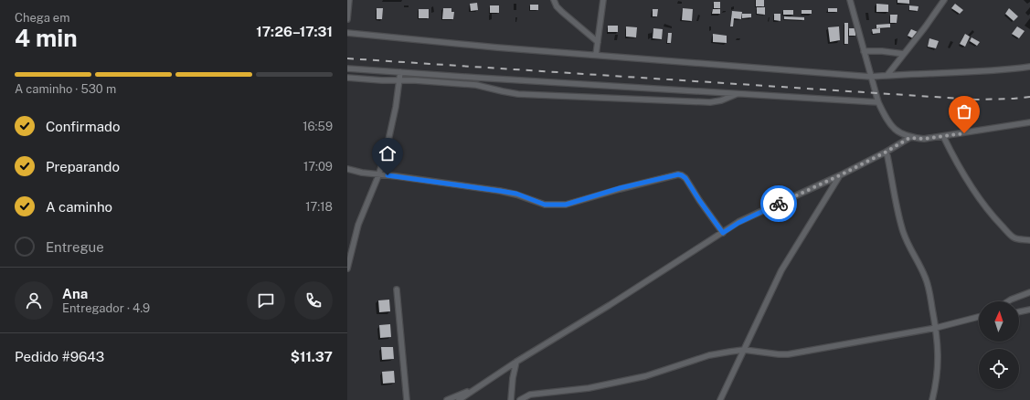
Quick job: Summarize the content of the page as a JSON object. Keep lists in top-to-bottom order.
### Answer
{
  "north": "top",
  "page": {
    "heading": ["4 min", "Chega em", "17:26–17:31"],
    "panel": [
      "Ana",
      "Entregador · 4.9",
      "Pedido #9643",
      "$11.37"
    ],
    "bar": "A caminho · 530 m",
    "list": [
      ["Confirmado", "16:59"],
      ["Preparando", "17:09"],
      ["A caminho", "17:18"],
      "Entregue"
    ]
  }
}
